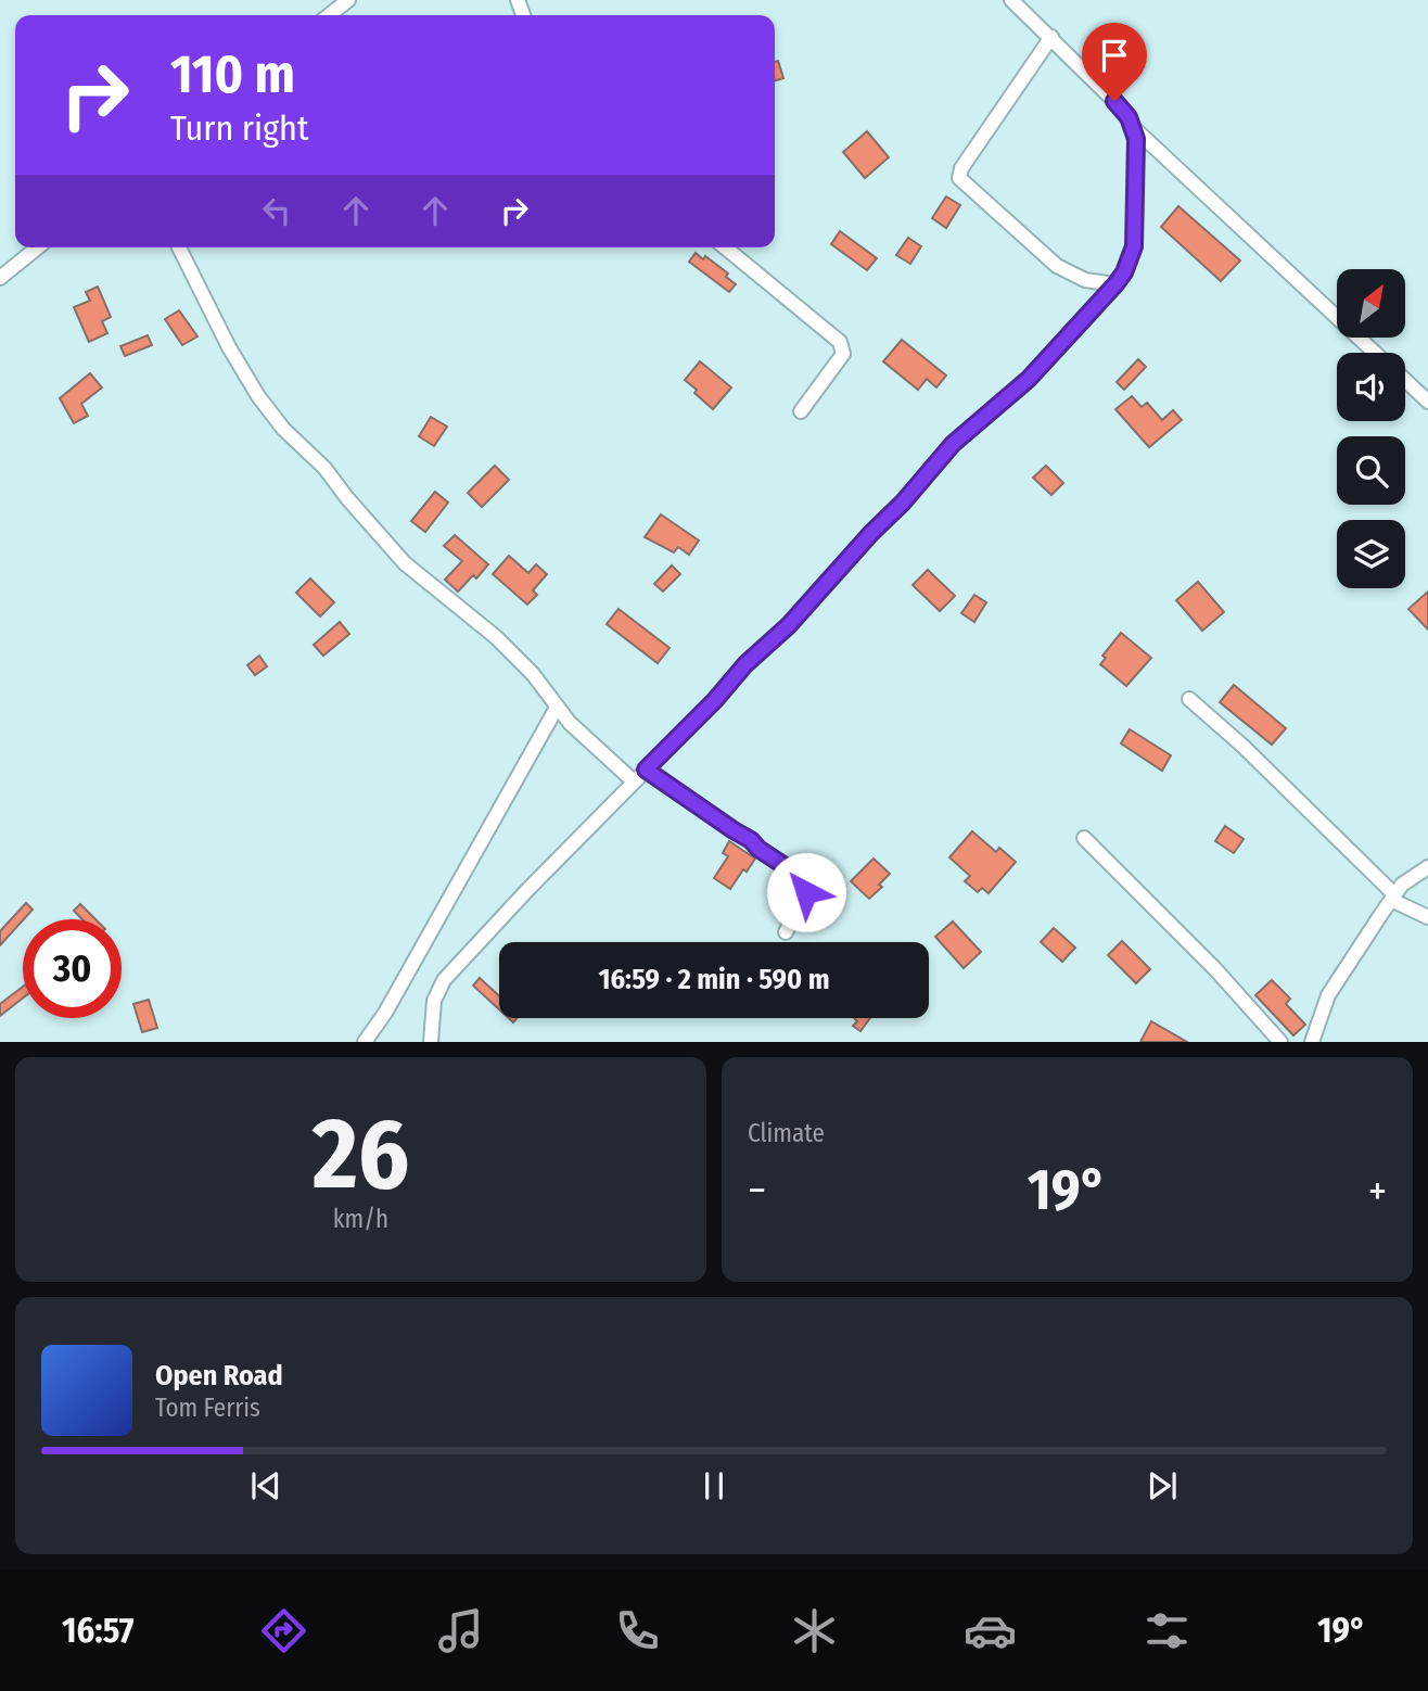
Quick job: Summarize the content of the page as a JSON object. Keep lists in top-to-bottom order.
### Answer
{
  "north": "top right",
  "page": {
    "turn": ["110 m", "Turn right"],
    "limit": "30",
    "trip": "16:59 · 2 min · 590 m",
    "tile": [
      ["26", "km/h"],
      "Climate"
    ],
    "heat": ["−", "19°", "+"],
    "song": ["Open Road", "Tom Ferris"],
    "tabs": ["16:57", "19°"]
  }
}
